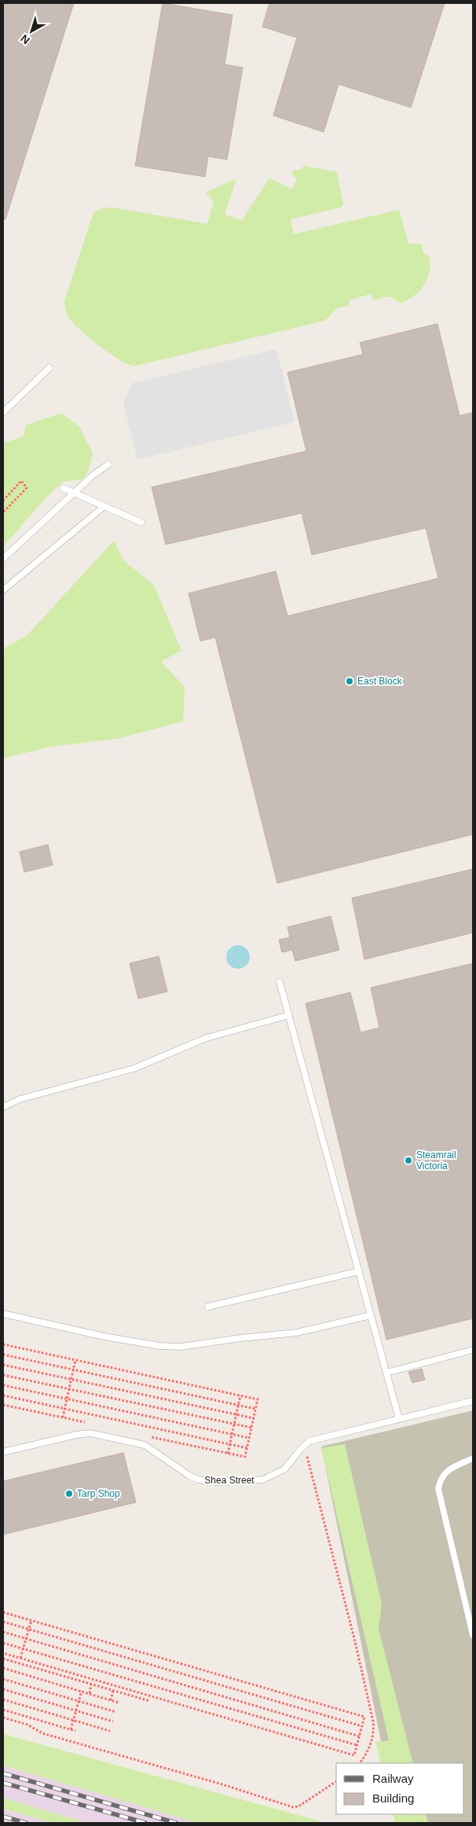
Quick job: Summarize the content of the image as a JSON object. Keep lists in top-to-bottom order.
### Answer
{
  "streets": {
    "lane": ["Shea Street"]
  },
  "places": ["East Block", "Steamrail Victoria", "Tarp Shop"],
  "legend": ["Railway", "Building"],
  "north": "bottom left"
}
